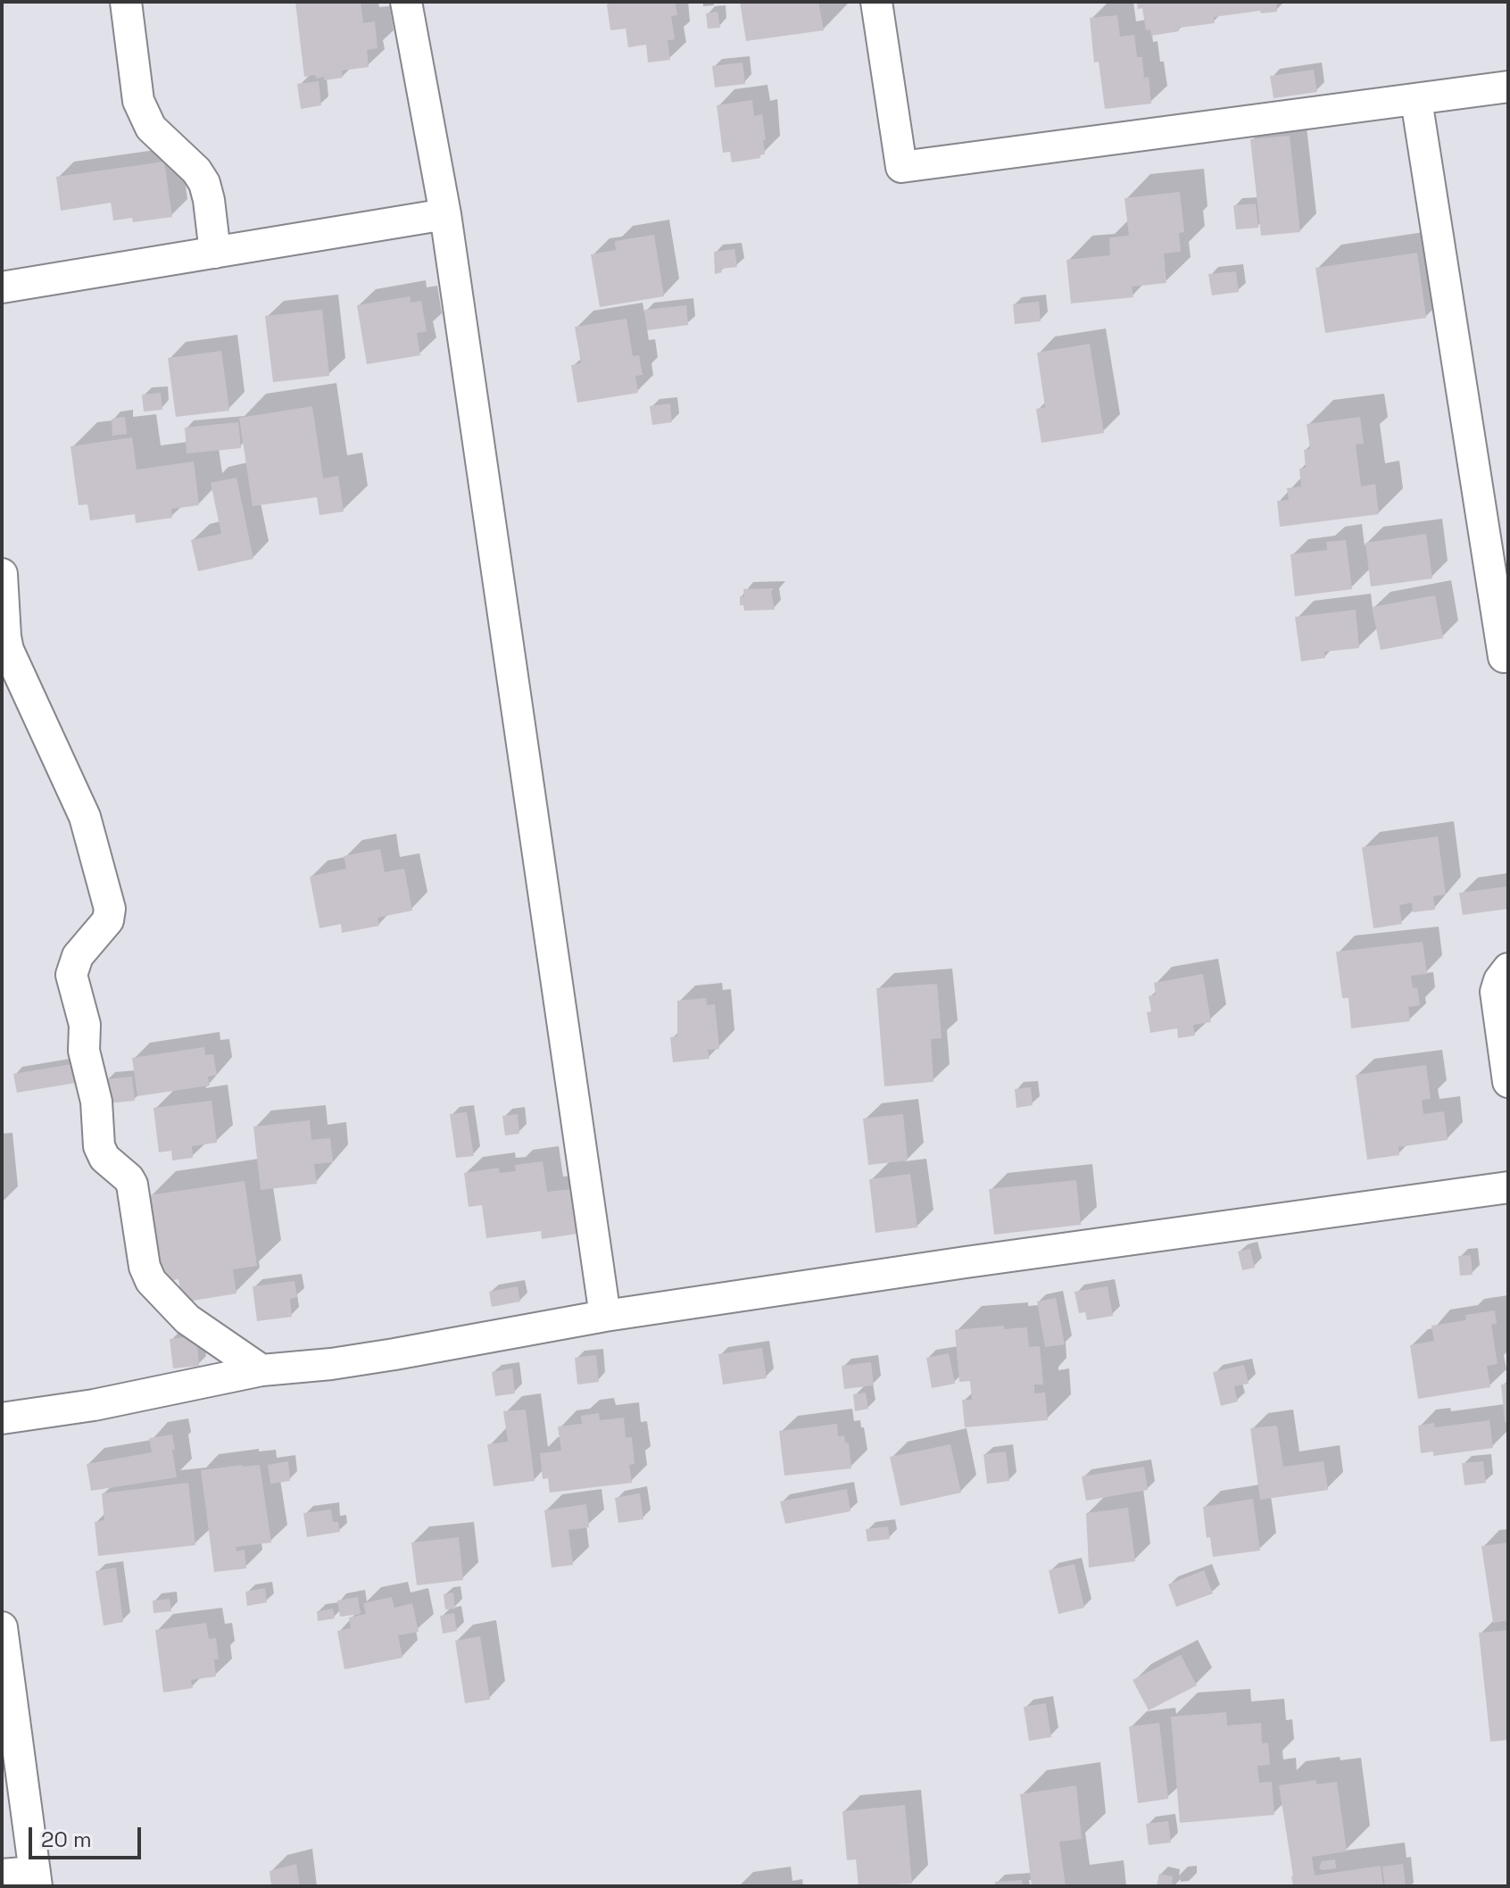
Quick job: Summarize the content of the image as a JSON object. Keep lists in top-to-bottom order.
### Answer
{
  "scale_bar": "20 m"
}
